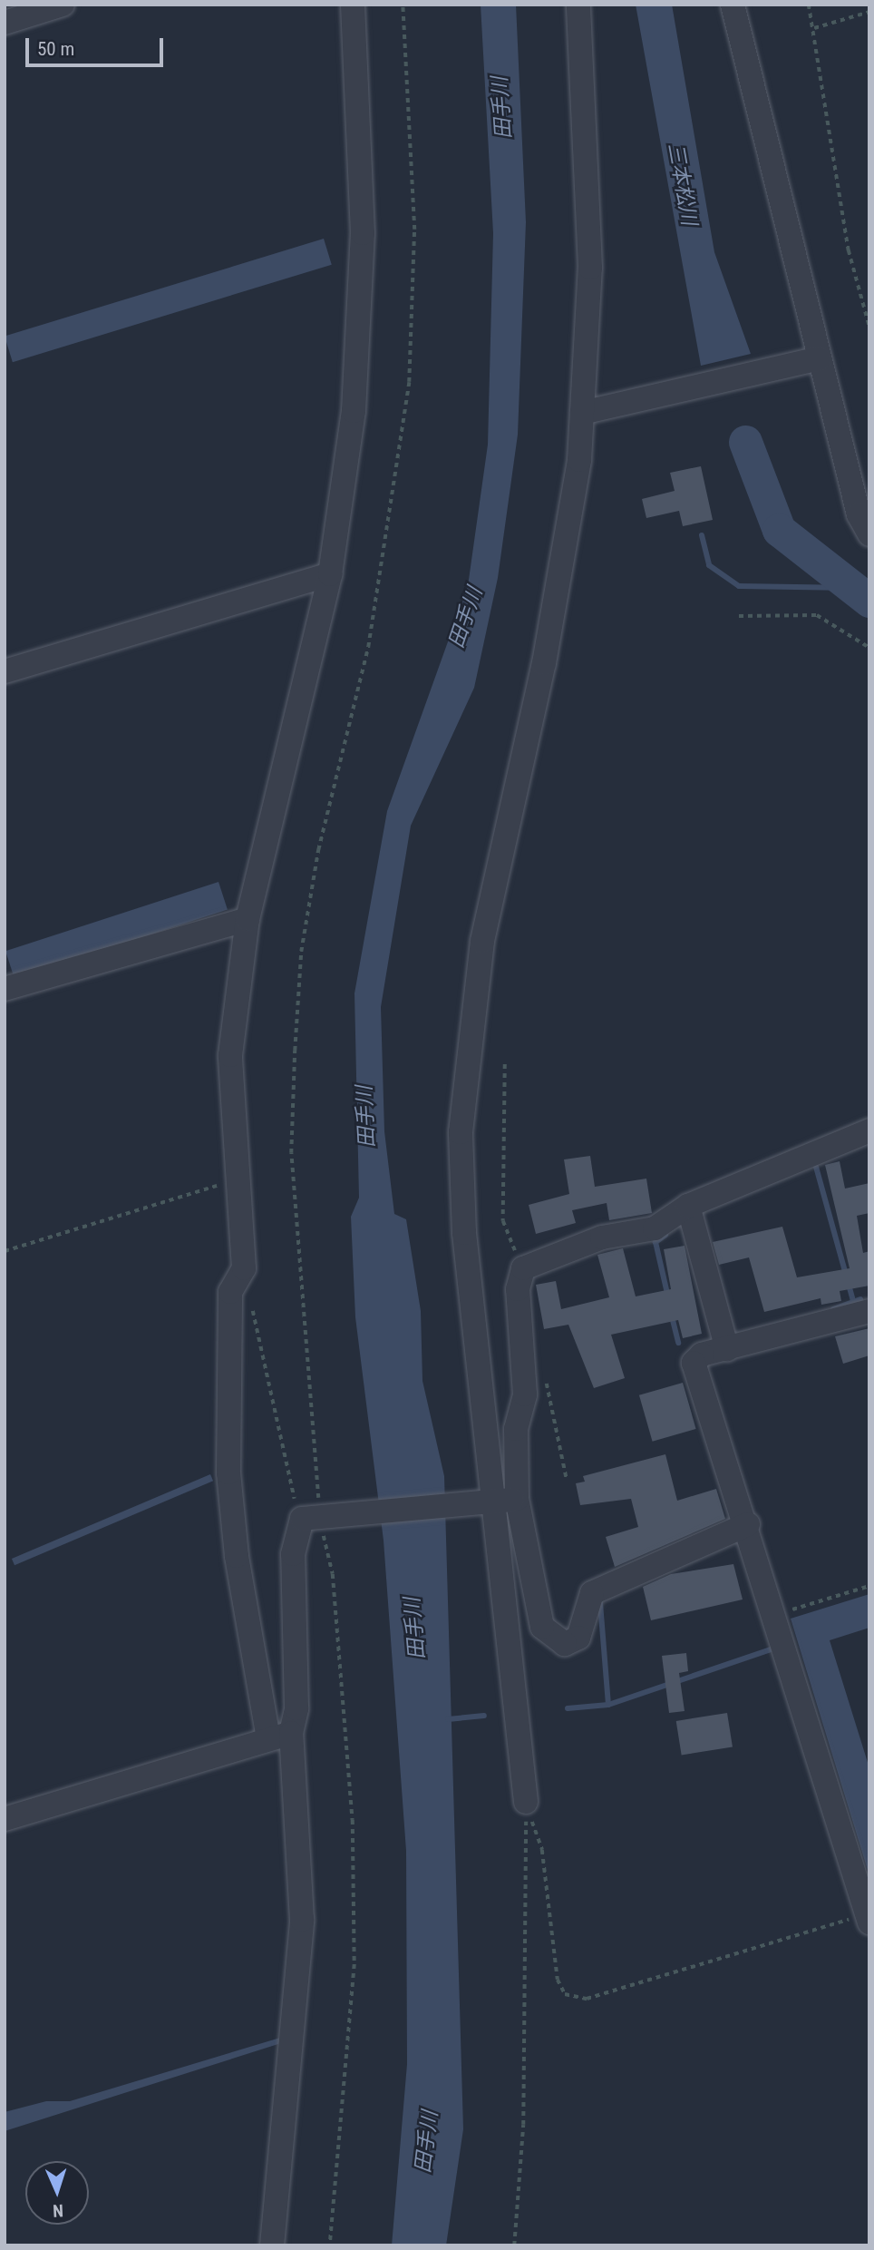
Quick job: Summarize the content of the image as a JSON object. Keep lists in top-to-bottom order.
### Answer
{
  "water": ["田手川", "三本松川"],
  "scale_bar": "50 m",
  "north": "bottom"
}
